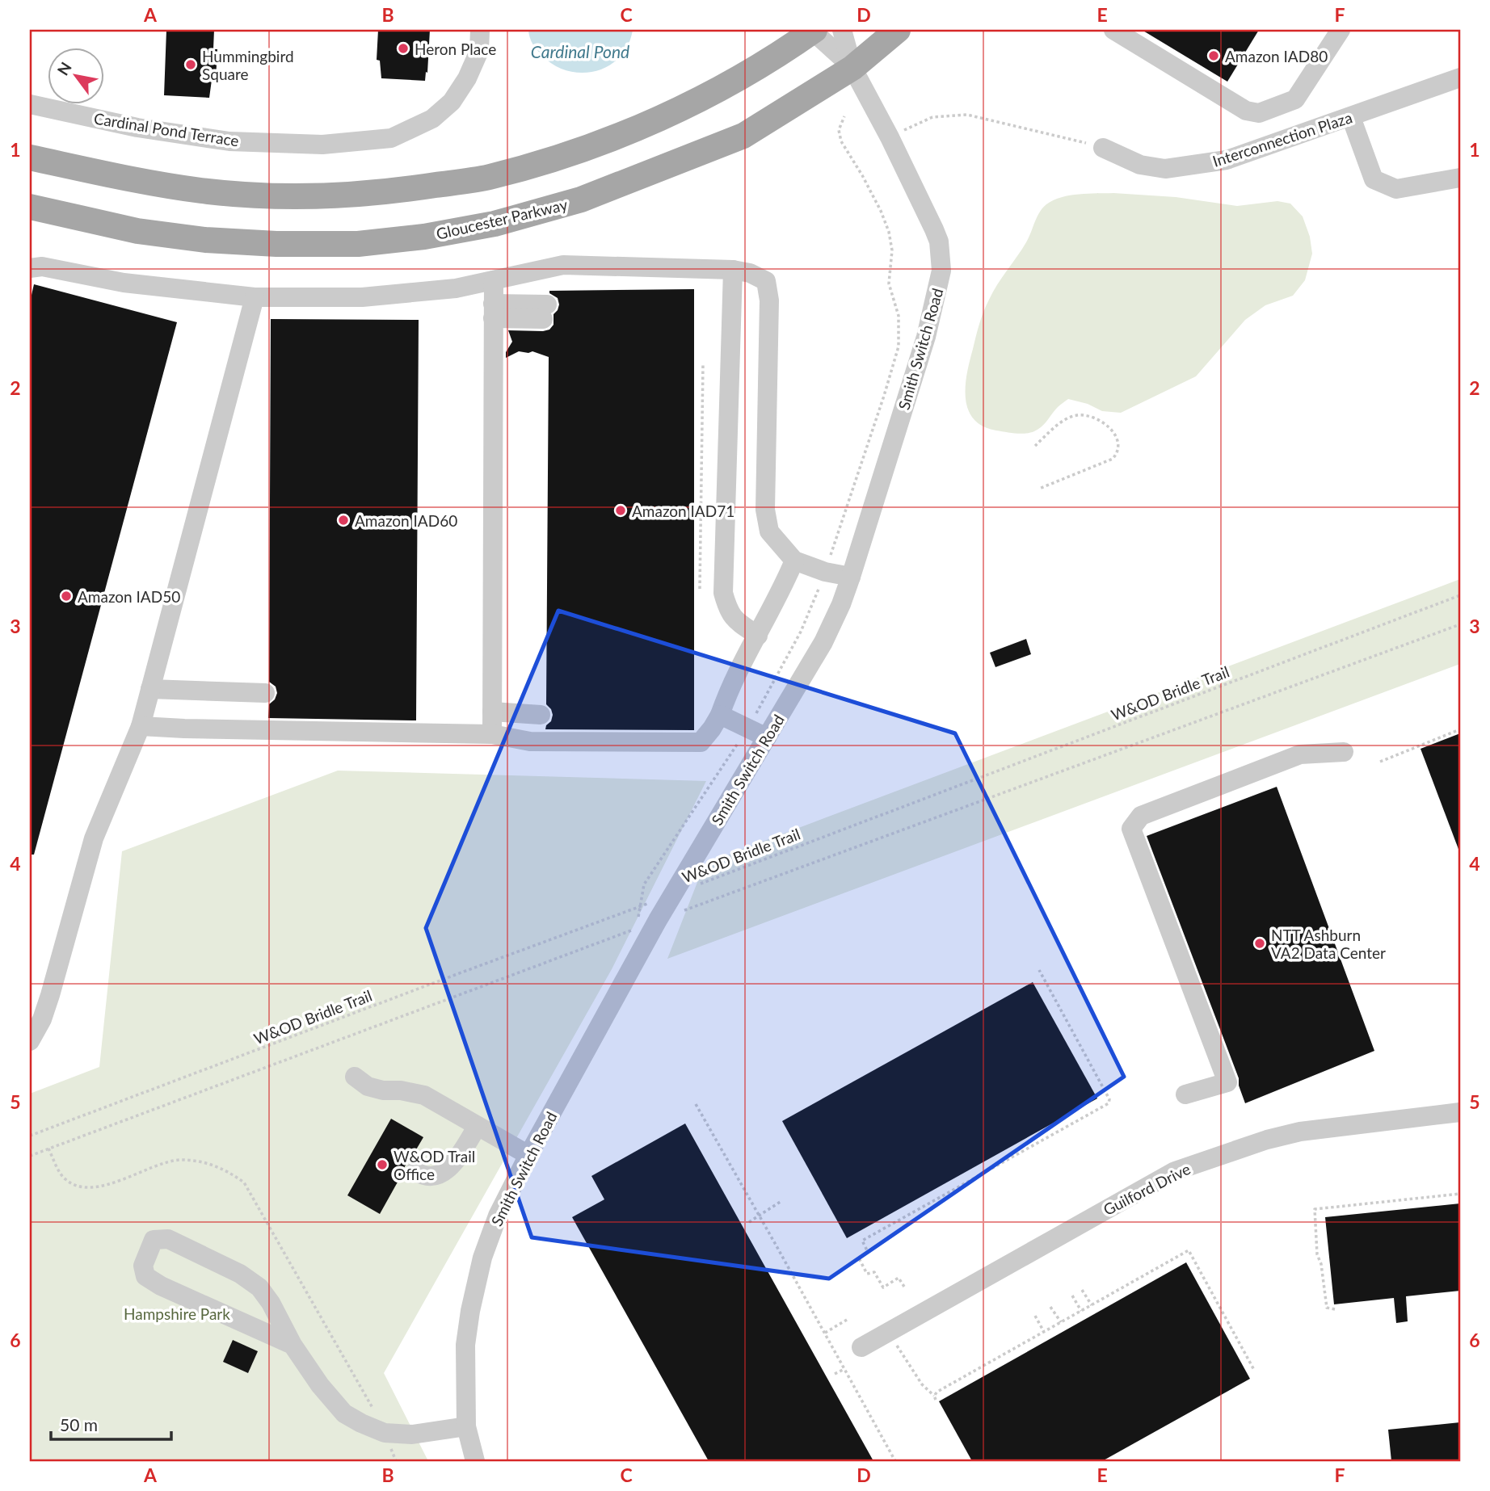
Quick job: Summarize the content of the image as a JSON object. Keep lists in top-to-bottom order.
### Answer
{
  "streets": {
    "main road": ["Gloucester Parkway"],
    "street": [
      "Cardinal Pond Terrace",
      "Interconnection Plaza",
      "Smith Switch Road",
      "Guilford Drive"
    ],
    "path": ["W&OD Bridle Trail"]
  },
  "crossings": [
    ["Gloucester Parkway", "Smith Switch Road"],
    ["Smith Switch Road", "W&OD Bridle Trail"]
  ],
  "water": ["Cardinal Pond"],
  "parks": ["Hampshire Park"],
  "places": [
    "Heron Place",
    "Amazon IAD80",
    "Hummingbird Square",
    "Amazon IAD71",
    "Amazon IAD60",
    "Amazon IAD50",
    "NTT Ashburn VA2 Data Center",
    "W&OD Trail Office"
  ],
  "scale_bar": "50 m",
  "north": "top left",
  "grid": {
    "columns": [
      "A",
      "B",
      "C",
      "D",
      "E",
      "F"
    ],
    "rows": [
      "1",
      "2",
      "3",
      "4",
      "5",
      "6"
    ]
  }
}
